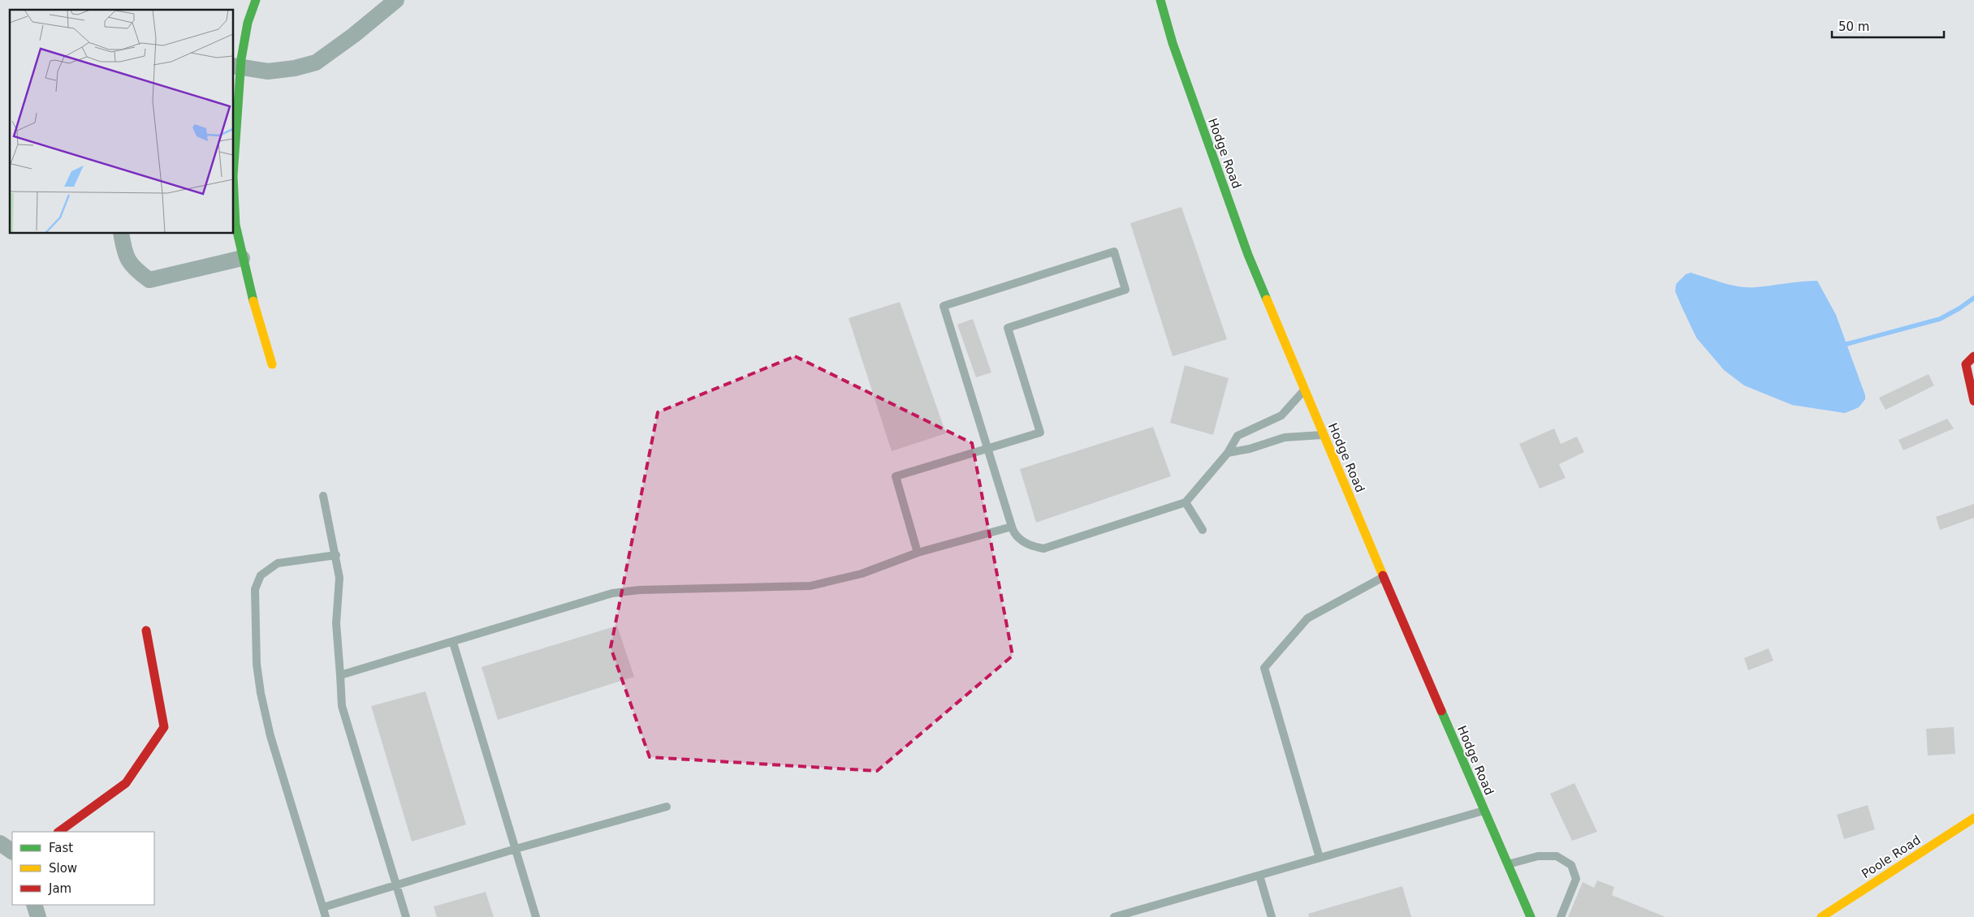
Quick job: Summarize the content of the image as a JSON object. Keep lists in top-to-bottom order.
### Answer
{
  "streets": {
    "main road": ["Hodge Road", "Poole Road"]
  },
  "legend": ["Fast", "Slow", "Jam"],
  "scale_bar": "50 m"
}
